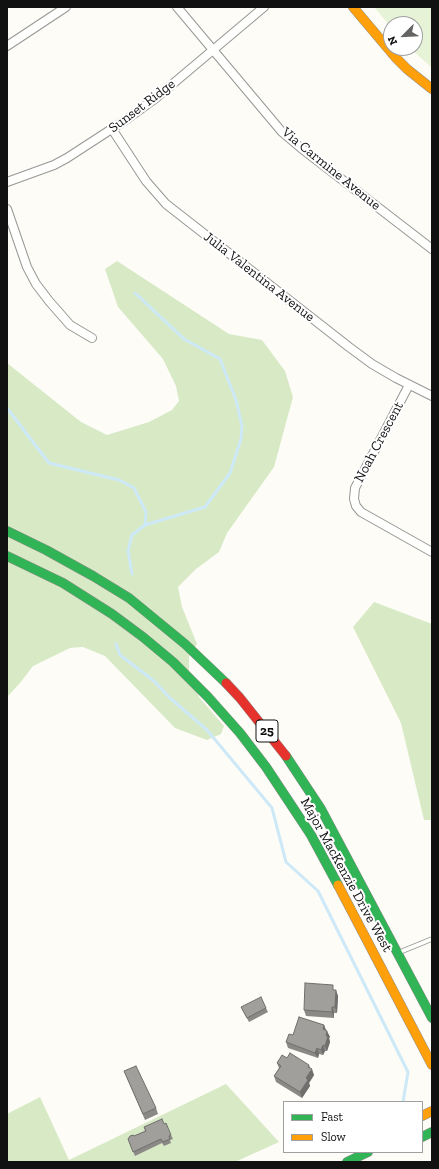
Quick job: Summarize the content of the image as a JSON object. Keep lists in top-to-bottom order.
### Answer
{
  "streets": {
    "main road": ["25", "Major MacKenzie Drive West"],
    "street": [
      "Sunset Ridge",
      "Via Carmine Avenue",
      "Julia Valentina Avenue",
      "Noah Crescent"
    ]
  },
  "crossings": [
    ["Sunset Ridge", "Via Carmine Avenue"],
    ["Sunset Ridge", "Julia Valentina Avenue"],
    ["Julia Valentina Avenue", "Noah Crescent"]
  ],
  "legend": ["Fast", "Slow"],
  "north": "bottom left"
}
